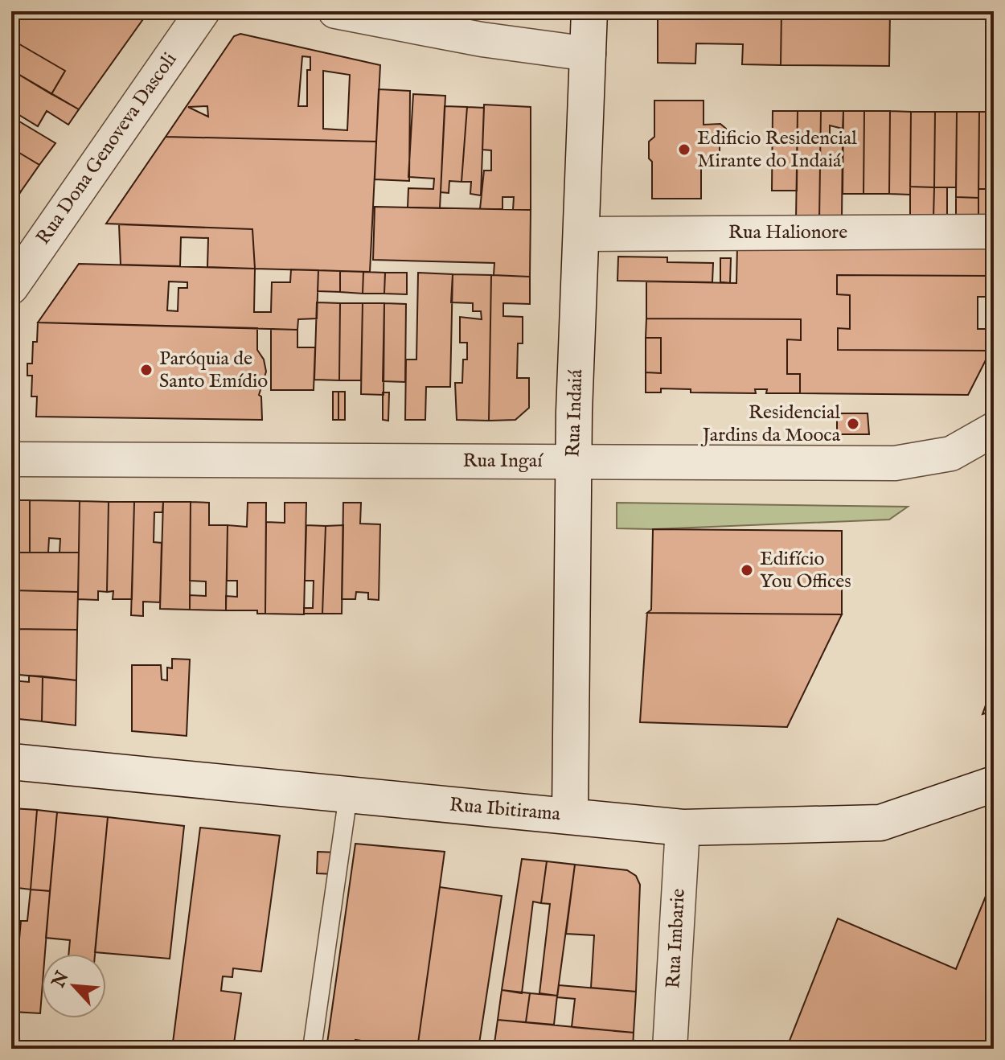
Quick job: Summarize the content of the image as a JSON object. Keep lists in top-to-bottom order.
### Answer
{
  "streets": {
    "main road": ["Rua Indaiá", "Rua Ibitirama"],
    "street": [
      "Rua Dona Genoveva Dascoli",
      "Rua Halionore",
      "Rua Ingaí",
      "Rua Imbarie"
    ]
  },
  "crossings": [
    ["Rua Halionore", "Rua Indaiá"],
    ["Rua Indaiá", "Rua Ingaí"],
    ["Rua Indaiá", "Rua Ibitirama"],
    ["Rua Ibitirama", "Rua Imbarie"]
  ],
  "places": [
    "Edificio Residencial Mirante do Indaiá",
    "Paróquia de Santo Emídio",
    "Residencial Jardins da Mooca",
    "Edifício You Offices"
  ],
  "north": "top left"
}
